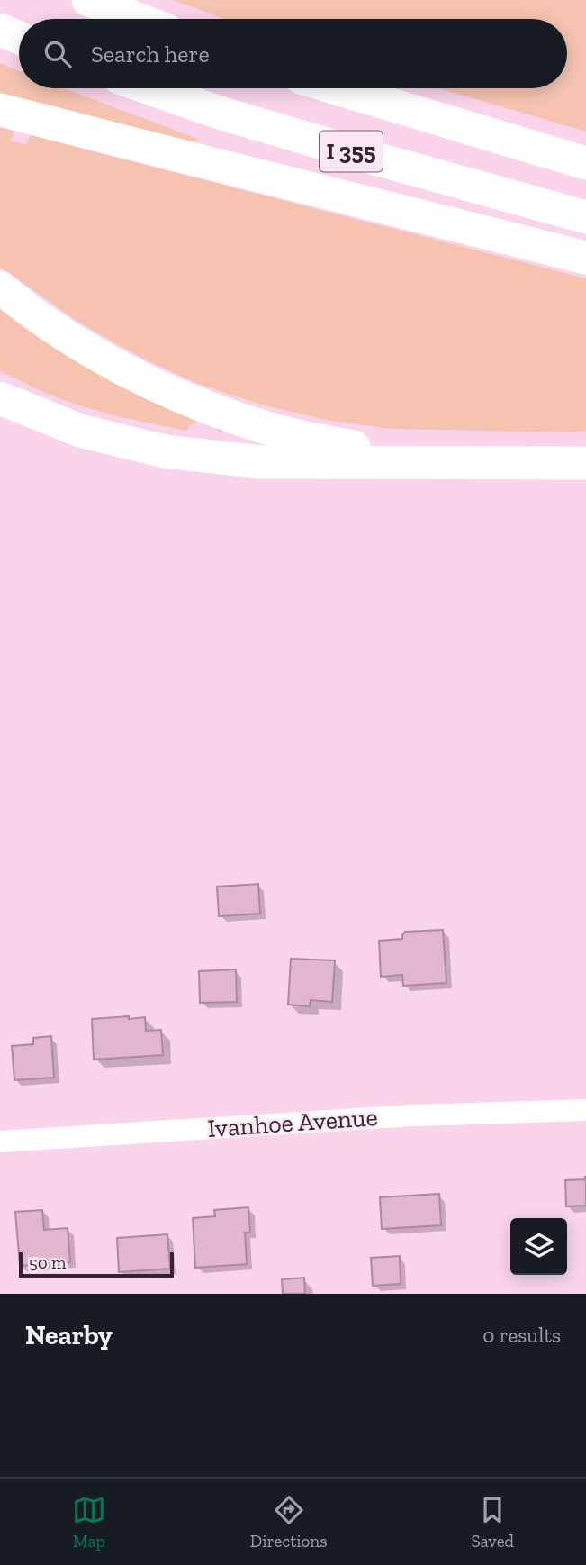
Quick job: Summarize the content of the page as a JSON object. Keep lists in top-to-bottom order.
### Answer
{
  "streets": {
    "highway": ["I 355"],
    "street": ["Ivanhoe Avenue"]
  },
  "scale_bar": "50 m",
  "page": {
    "search": "Search here",
    "scale": "50 m",
    "heading": ["Nearby", "0 results"],
    "nav": ["Map", "Directions", "Saved"]
  }
}
